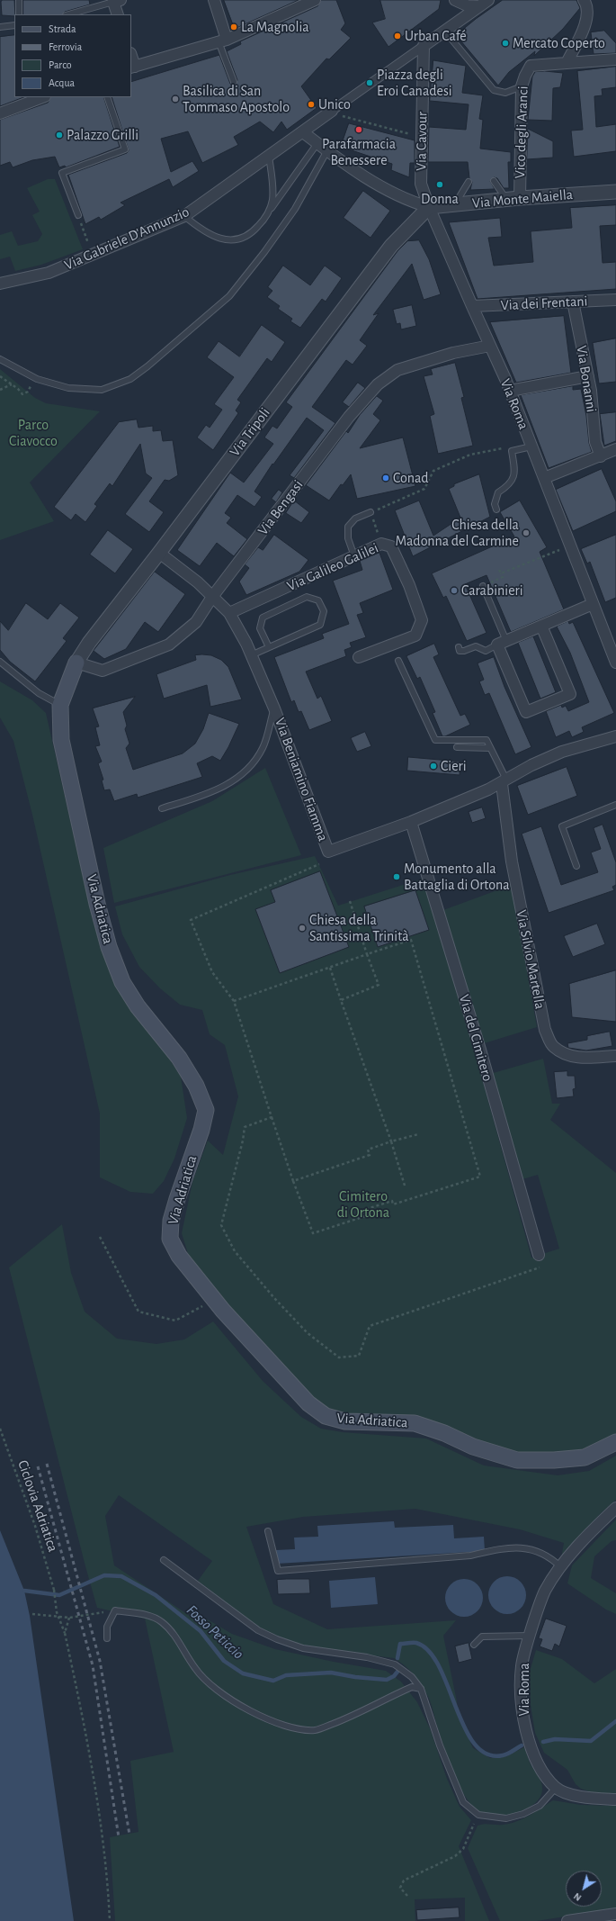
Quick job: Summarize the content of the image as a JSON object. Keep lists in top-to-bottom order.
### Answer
{
  "streets": {
    "main road": ["Via Adriatica"],
    "street": [
      "Vico degli Aranci",
      "Via Cavour",
      "Via Monte Maiella",
      "Via Gabriele D'Annunzio",
      "Via dei Frentani",
      "Via Bonanni",
      "Via Roma",
      "Via Tripoli",
      "Via Bengasi",
      "Via Galileo Galilei",
      "Via Beniamino Fiamma",
      "Via Silvio Martella",
      "Via del Cimitero"
    ],
    "path": ["Ciclovia Adriatica"]
  },
  "crossings": [
    ["Vico degli Aranci", "Via Monte Maiella"],
    ["Via Cavour", "Via Monte Maiella"],
    ["Via Cavour", "Via Roma"],
    ["Via Cavour", "Via Tripoli"],
    ["Via Monte Maiella", "Via Roma"],
    ["Via Monte Maiella", "Via Tripoli"],
    ["Via dei Frentani", "Via Bonanni"],
    ["Via dei Frentani", "Via Roma"],
    ["Via Roma", "Via Tripoli"],
    ["Via Roma", "Via Bengasi"],
    ["Via Tripoli", "Via Bengasi"],
    ["Via Tripoli", "Via Beniamino Fiamma"],
    ["Via Tripoli", "Via Adriatica"],
    ["Via Bengasi", "Via Beniamino Fiamma"],
    ["Via Bengasi", "Via Adriatica"],
    ["Via Galileo Galilei", "Via Beniamino Fiamma"],
    ["Via Beniamino Fiamma", "Via del Cimitero"]
  ],
  "water": ["Fosso Peticcio"],
  "parks": ["Parco Ciavocco", "Cimitero di Ortona"],
  "places": [
    "La Magnolia",
    "Urban Café",
    "Mercato Coperto",
    "Piazza degli Eroi Canadesi",
    "Basilica di San Tommaso Apostolo",
    "Unico",
    "Parafarmacia Benessere",
    "Palazzo Grilli",
    "Donna",
    "Conad",
    "Chiesa della Madonna del Carmine",
    "Carabinieri",
    "Cieri",
    "Monumento alla Battaglia di Ortona",
    "Chiesa della Santissima Trinità"
  ],
  "legend": [
    "Strada",
    "Ferrovia",
    "Parco",
    "Acqua"
  ],
  "north": "bottom left"
}
